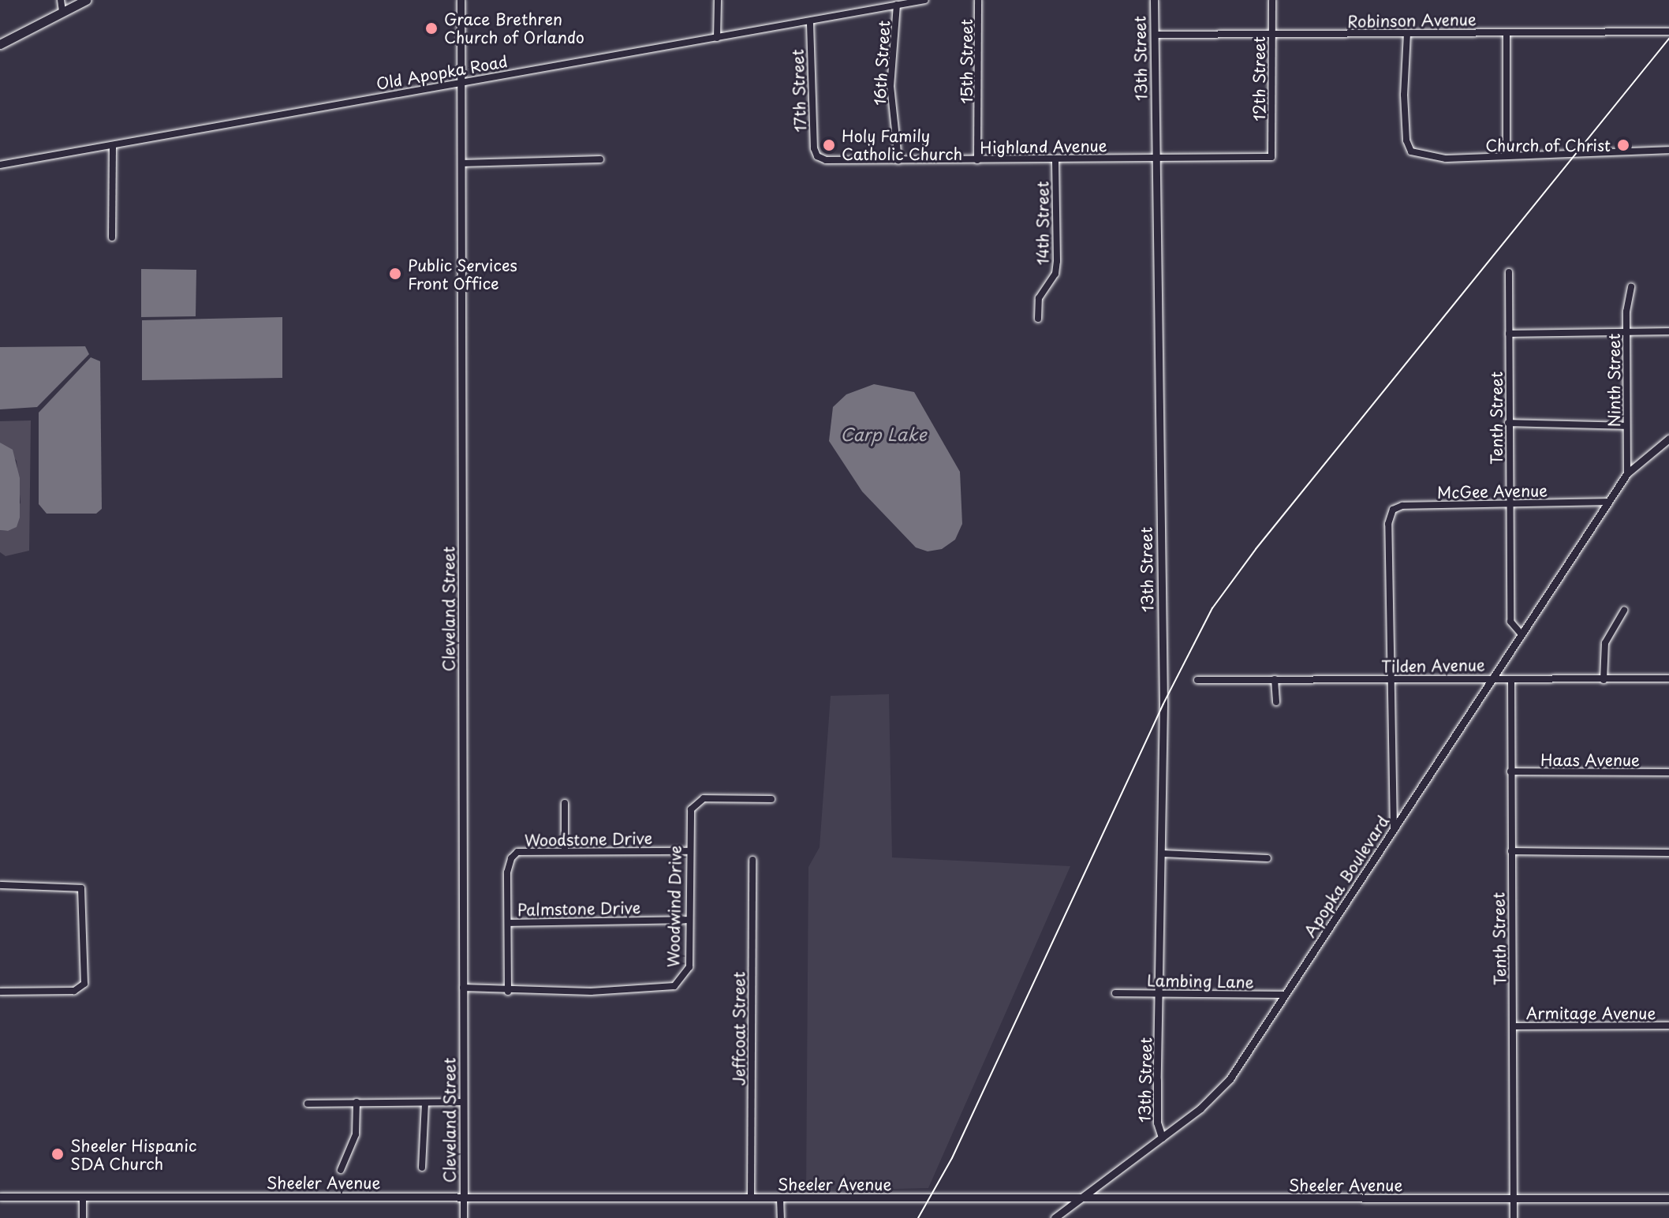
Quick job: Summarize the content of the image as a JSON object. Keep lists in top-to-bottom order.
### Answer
{
  "streets": {
    "street": [
      "Robinson Avenue",
      "13th Street",
      "15th Street",
      "16th Street",
      "Old Apopka Road",
      "12th Street",
      "17th Street",
      "Highland Avenue",
      "14th Street",
      "Ninth Street",
      "Tenth Street",
      "McGee Avenue",
      "Cleveland Street",
      "Tilden Avenue",
      "Haas Avenue",
      "Woodstone Drive",
      "Apopka Boulevard",
      "Woodwind Drive",
      "Palmstone Drive",
      "Lambing Lane",
      "Armitage Avenue",
      "Jeffcoat Street",
      "Sheeler Avenue"
    ]
  },
  "crossings": [
    ["Robinson Avenue", "13th Street"],
    ["Robinson Avenue", "12th Street"],
    ["13th Street", "Highland Avenue"],
    ["13th Street", "Apopka Boulevard"],
    ["13th Street", "Lambing Lane"],
    ["15th Street", "Highland Avenue"],
    ["16th Street", "Old Apopka Road"],
    ["16th Street", "Highland Avenue"],
    ["Old Apopka Road", "17th Street"],
    ["Old Apopka Road", "Cleveland Street"],
    ["12th Street", "Highland Avenue"],
    ["17th Street", "Highland Avenue"],
    ["Highland Avenue", "14th Street"],
    ["Ninth Street", "Apopka Boulevard"],
    ["Tenth Street", "McGee Avenue"],
    ["Tenth Street", "Tilden Avenue"],
    ["Tenth Street", "Haas Avenue"],
    ["Tenth Street", "Apopka Boulevard"],
    ["Tenth Street", "Armitage Avenue"],
    ["Tenth Street", "Sheeler Avenue"],
    ["McGee Avenue", "Tilden Avenue"],
    ["McGee Avenue", "Apopka Boulevard"],
    ["Cleveland Street", "Woodwind Drive"],
    ["Cleveland Street", "Sheeler Avenue"],
    ["Tilden Avenue", "Apopka Boulevard"],
    ["Woodstone Drive", "Woodwind Drive"],
    ["Woodstone Drive", "Palmstone Drive"],
    ["Apopka Boulevard", "Lambing Lane"],
    ["Apopka Boulevard", "Sheeler Avenue"],
    ["Woodwind Drive", "Palmstone Drive"],
    ["Jeffcoat Street", "Sheeler Avenue"]
  ],
  "water": ["Carp Lake"],
  "places": [
    "Grace Brethren Church of Orlando",
    "Holy Family Catholic Church",
    "Church of Christ",
    "Public Services Front Office",
    "Sheeler Hispanic SDA Church"
  ]
}
